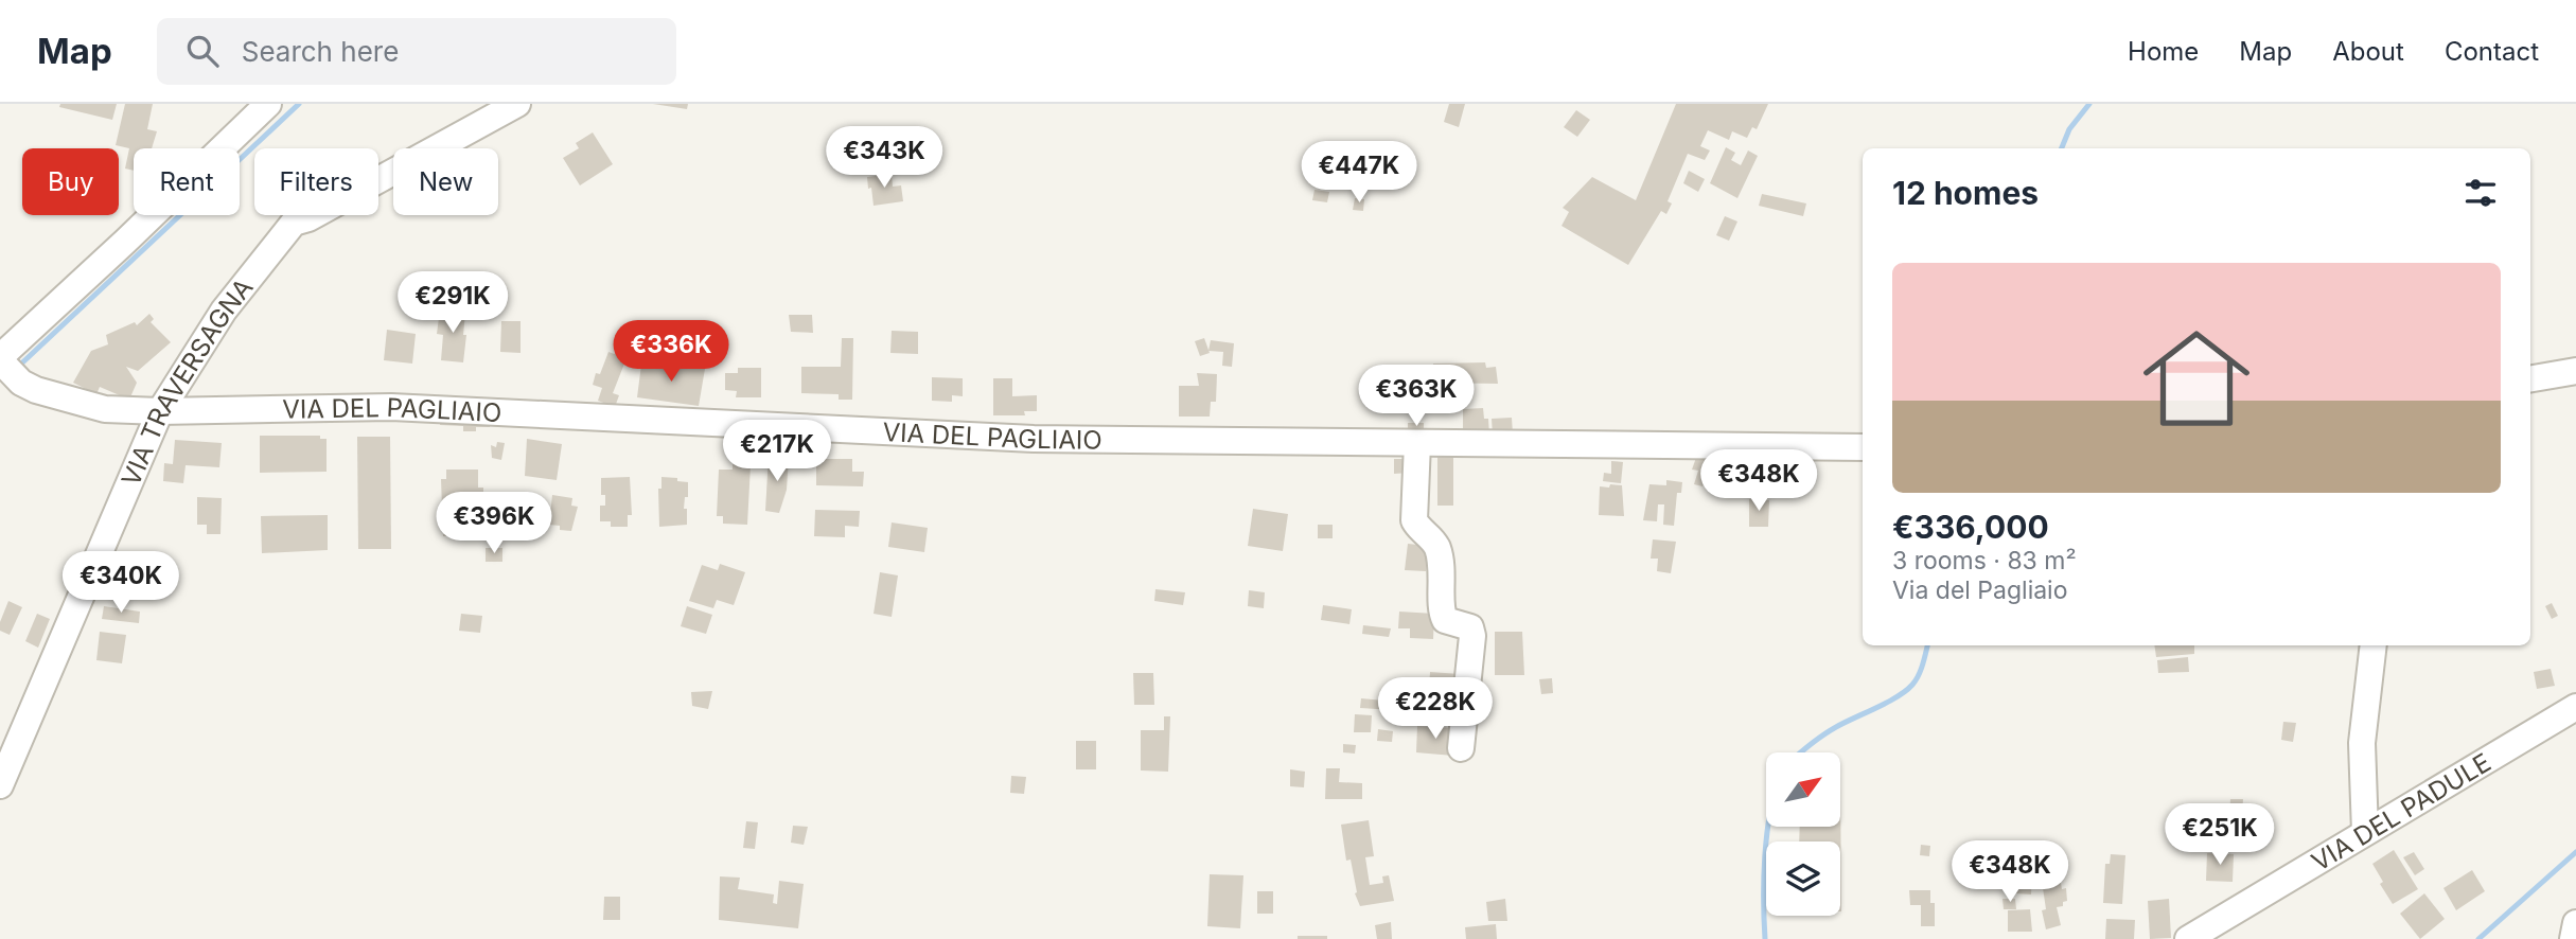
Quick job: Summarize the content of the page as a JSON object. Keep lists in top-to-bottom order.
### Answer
{
  "streets": {
    "street": ["VIA TRAVERSAGNA", "VIA DEL PAGLIAIO", "VIA DEL PADULE"]
  },
  "crossings": [
    ["VIA TRAVERSAGNA", "VIA DEL PAGLIAIO"]
  ],
  "north": "top right",
  "page": {
    "header": "Map",
    "search": "Search here",
    "nav": [
      "Home",
      "Map",
      "About",
      "Contact"
    ],
    "price": [
      "€343K",
      "€447K",
      "€291K",
      "€336K",
      "€363K",
      "€217K",
      "€348K",
      "€396K",
      "€340K",
      "€228K",
      "€251K",
      "€348K"
    ],
    "chip": [
      "Buy",
      "Rent",
      "Filters",
      "New"
    ],
    "heading": "12 homes",
    "list": [
      {
        "name": "€336,000",
        "note": "3 rooms · 83 m² · Via del Pagliaio"
      }
    ]
  }
}
